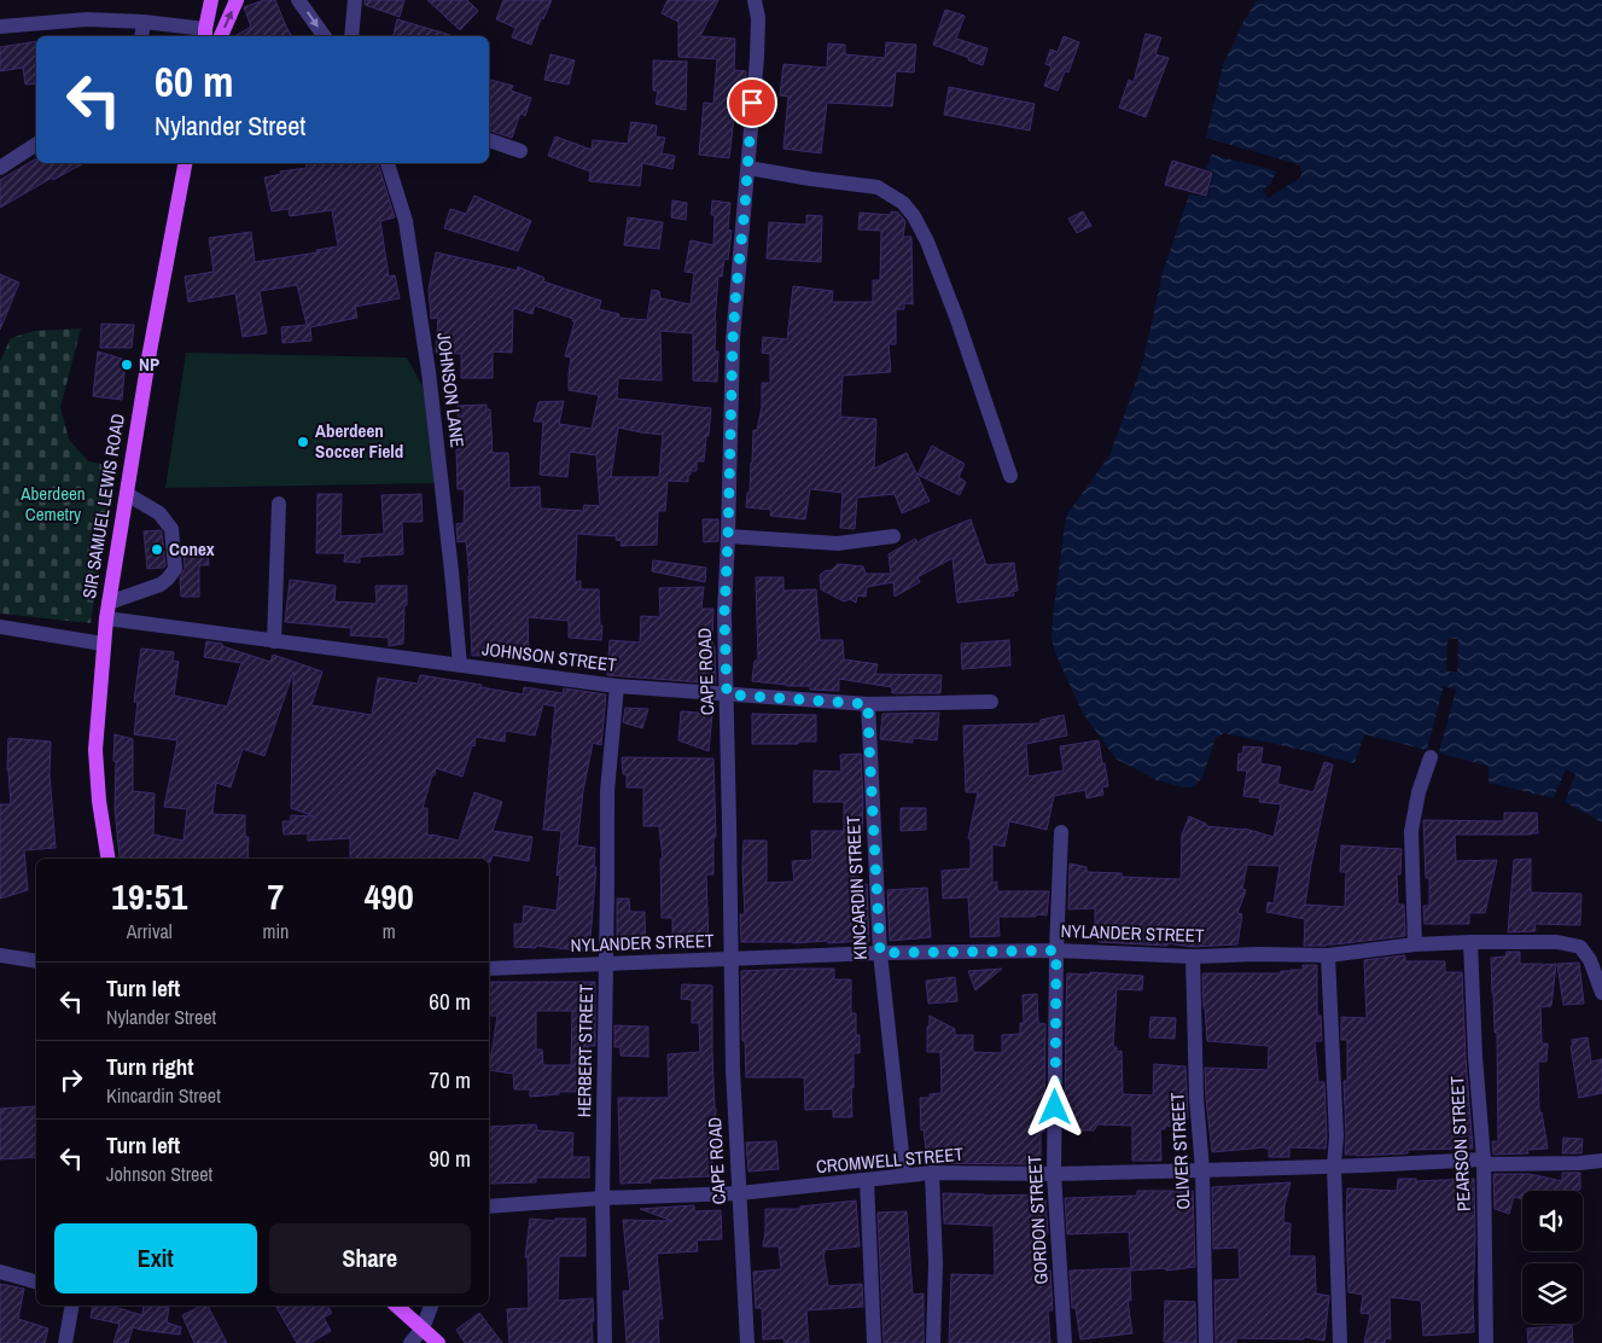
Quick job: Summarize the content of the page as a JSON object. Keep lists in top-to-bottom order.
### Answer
{
  "streets": {
    "main road": ["SIR SAMUEL LEWIS ROAD"],
    "street": [
      "JOHNSON LANE",
      "JOHNSON STREET",
      "CAPE ROAD",
      "KINCARDIN STREET",
      "NYLANDER STREET",
      "HERBERT STREET",
      "PEARSON STREET",
      "OLIVER STREET",
      "CROMWELL STREET",
      "GORDON STREET"
    ]
  },
  "crossings": [
    ["JOHNSON LANE", "JOHNSON STREET"],
    ["SIR SAMUEL LEWIS ROAD", "JOHNSON STREET"],
    ["JOHNSON STREET", "CAPE ROAD"],
    ["JOHNSON STREET", "KINCARDIN STREET"],
    ["JOHNSON STREET", "HERBERT STREET"],
    ["CAPE ROAD", "NYLANDER STREET"],
    ["CAPE ROAD", "CROMWELL STREET"],
    ["KINCARDIN STREET", "NYLANDER STREET"],
    ["KINCARDIN STREET", "CROMWELL STREET"],
    ["NYLANDER STREET", "HERBERT STREET"],
    ["NYLANDER STREET", "PEARSON STREET"],
    ["NYLANDER STREET", "OLIVER STREET"],
    ["NYLANDER STREET", "GORDON STREET"],
    ["HERBERT STREET", "CROMWELL STREET"],
    ["PEARSON STREET", "CROMWELL STREET"],
    ["OLIVER STREET", "CROMWELL STREET"],
    ["CROMWELL STREET", "GORDON STREET"]
  ],
  "parks": ["Aberdeen Cemetry"],
  "places": ["NP", "Aberdeen Soccer Field", "Conex"],
  "page": {
    "turn": ["60 m", "Nylander Street"],
    "eta": [
      "19:51",
      "Arrival",
      "7",
      "min",
      "490",
      "m"
    ],
    "list": [
      {
        "name": "Turn left",
        "note": "Nylander Street",
        "value": "60 m"
      },
      {
        "name": "Turn right",
        "note": "Kincardin Street",
        "value": "70 m"
      },
      {
        "name": "Turn left",
        "note": "Johnson Street",
        "value": "90 m"
      }
    ],
    "buttons": ["Exit", "Share"]
  }
}
